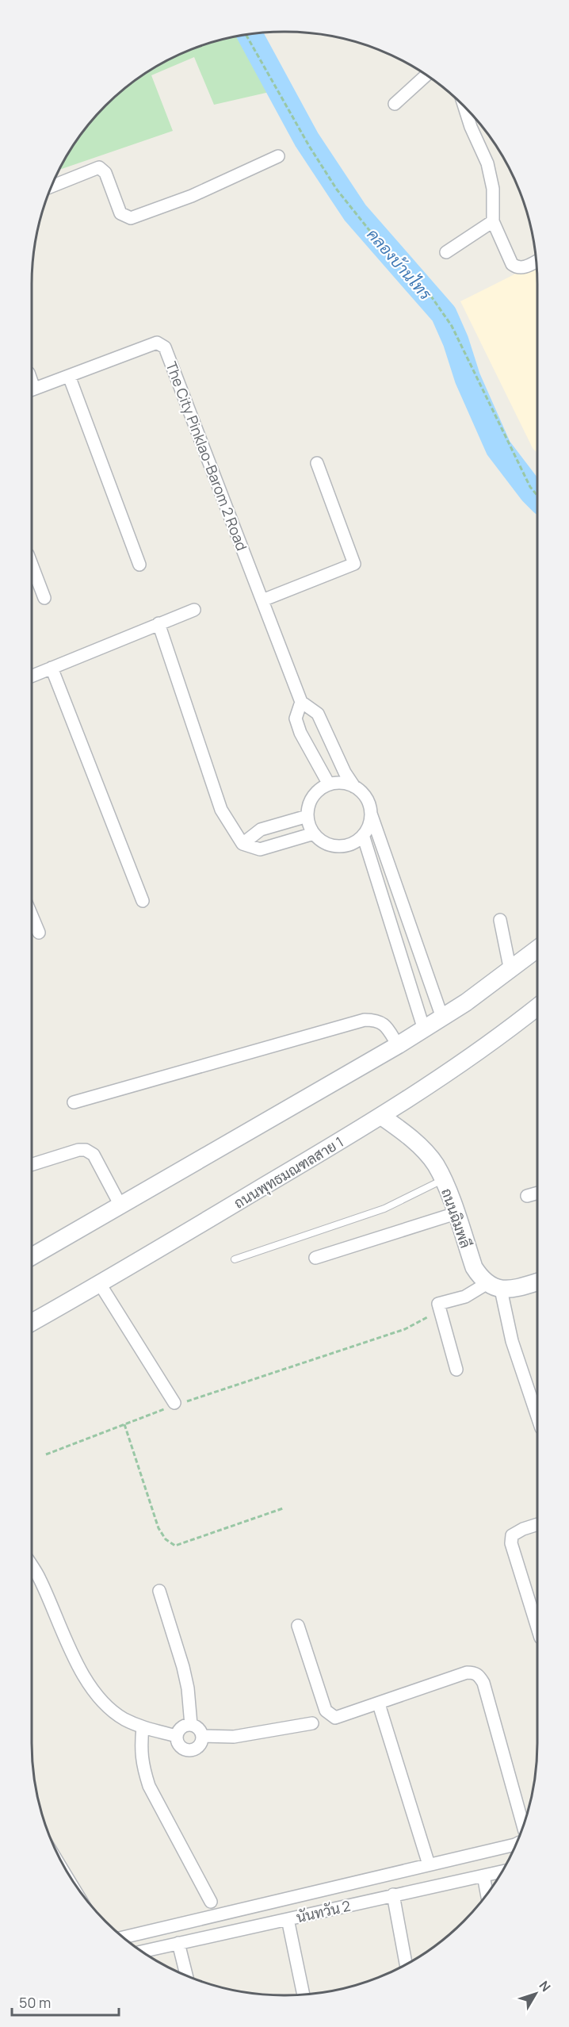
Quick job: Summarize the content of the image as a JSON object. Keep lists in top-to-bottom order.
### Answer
{
  "streets": {
    "main road": ["ถนนพุทธมณฑลสาย 1", "ถนนฉิมพลี"],
    "street": ["The City Pinklao-Barom 2 Road", "นันทวัน 2"]
  },
  "crossings": [
    ["ถนนพุทธมณฑลสาย 1", "ถนนฉิมพลี"]
  ],
  "water": ["คลองบ้านไทร"],
  "scale_bar": "50 m",
  "north": "top right"
}
